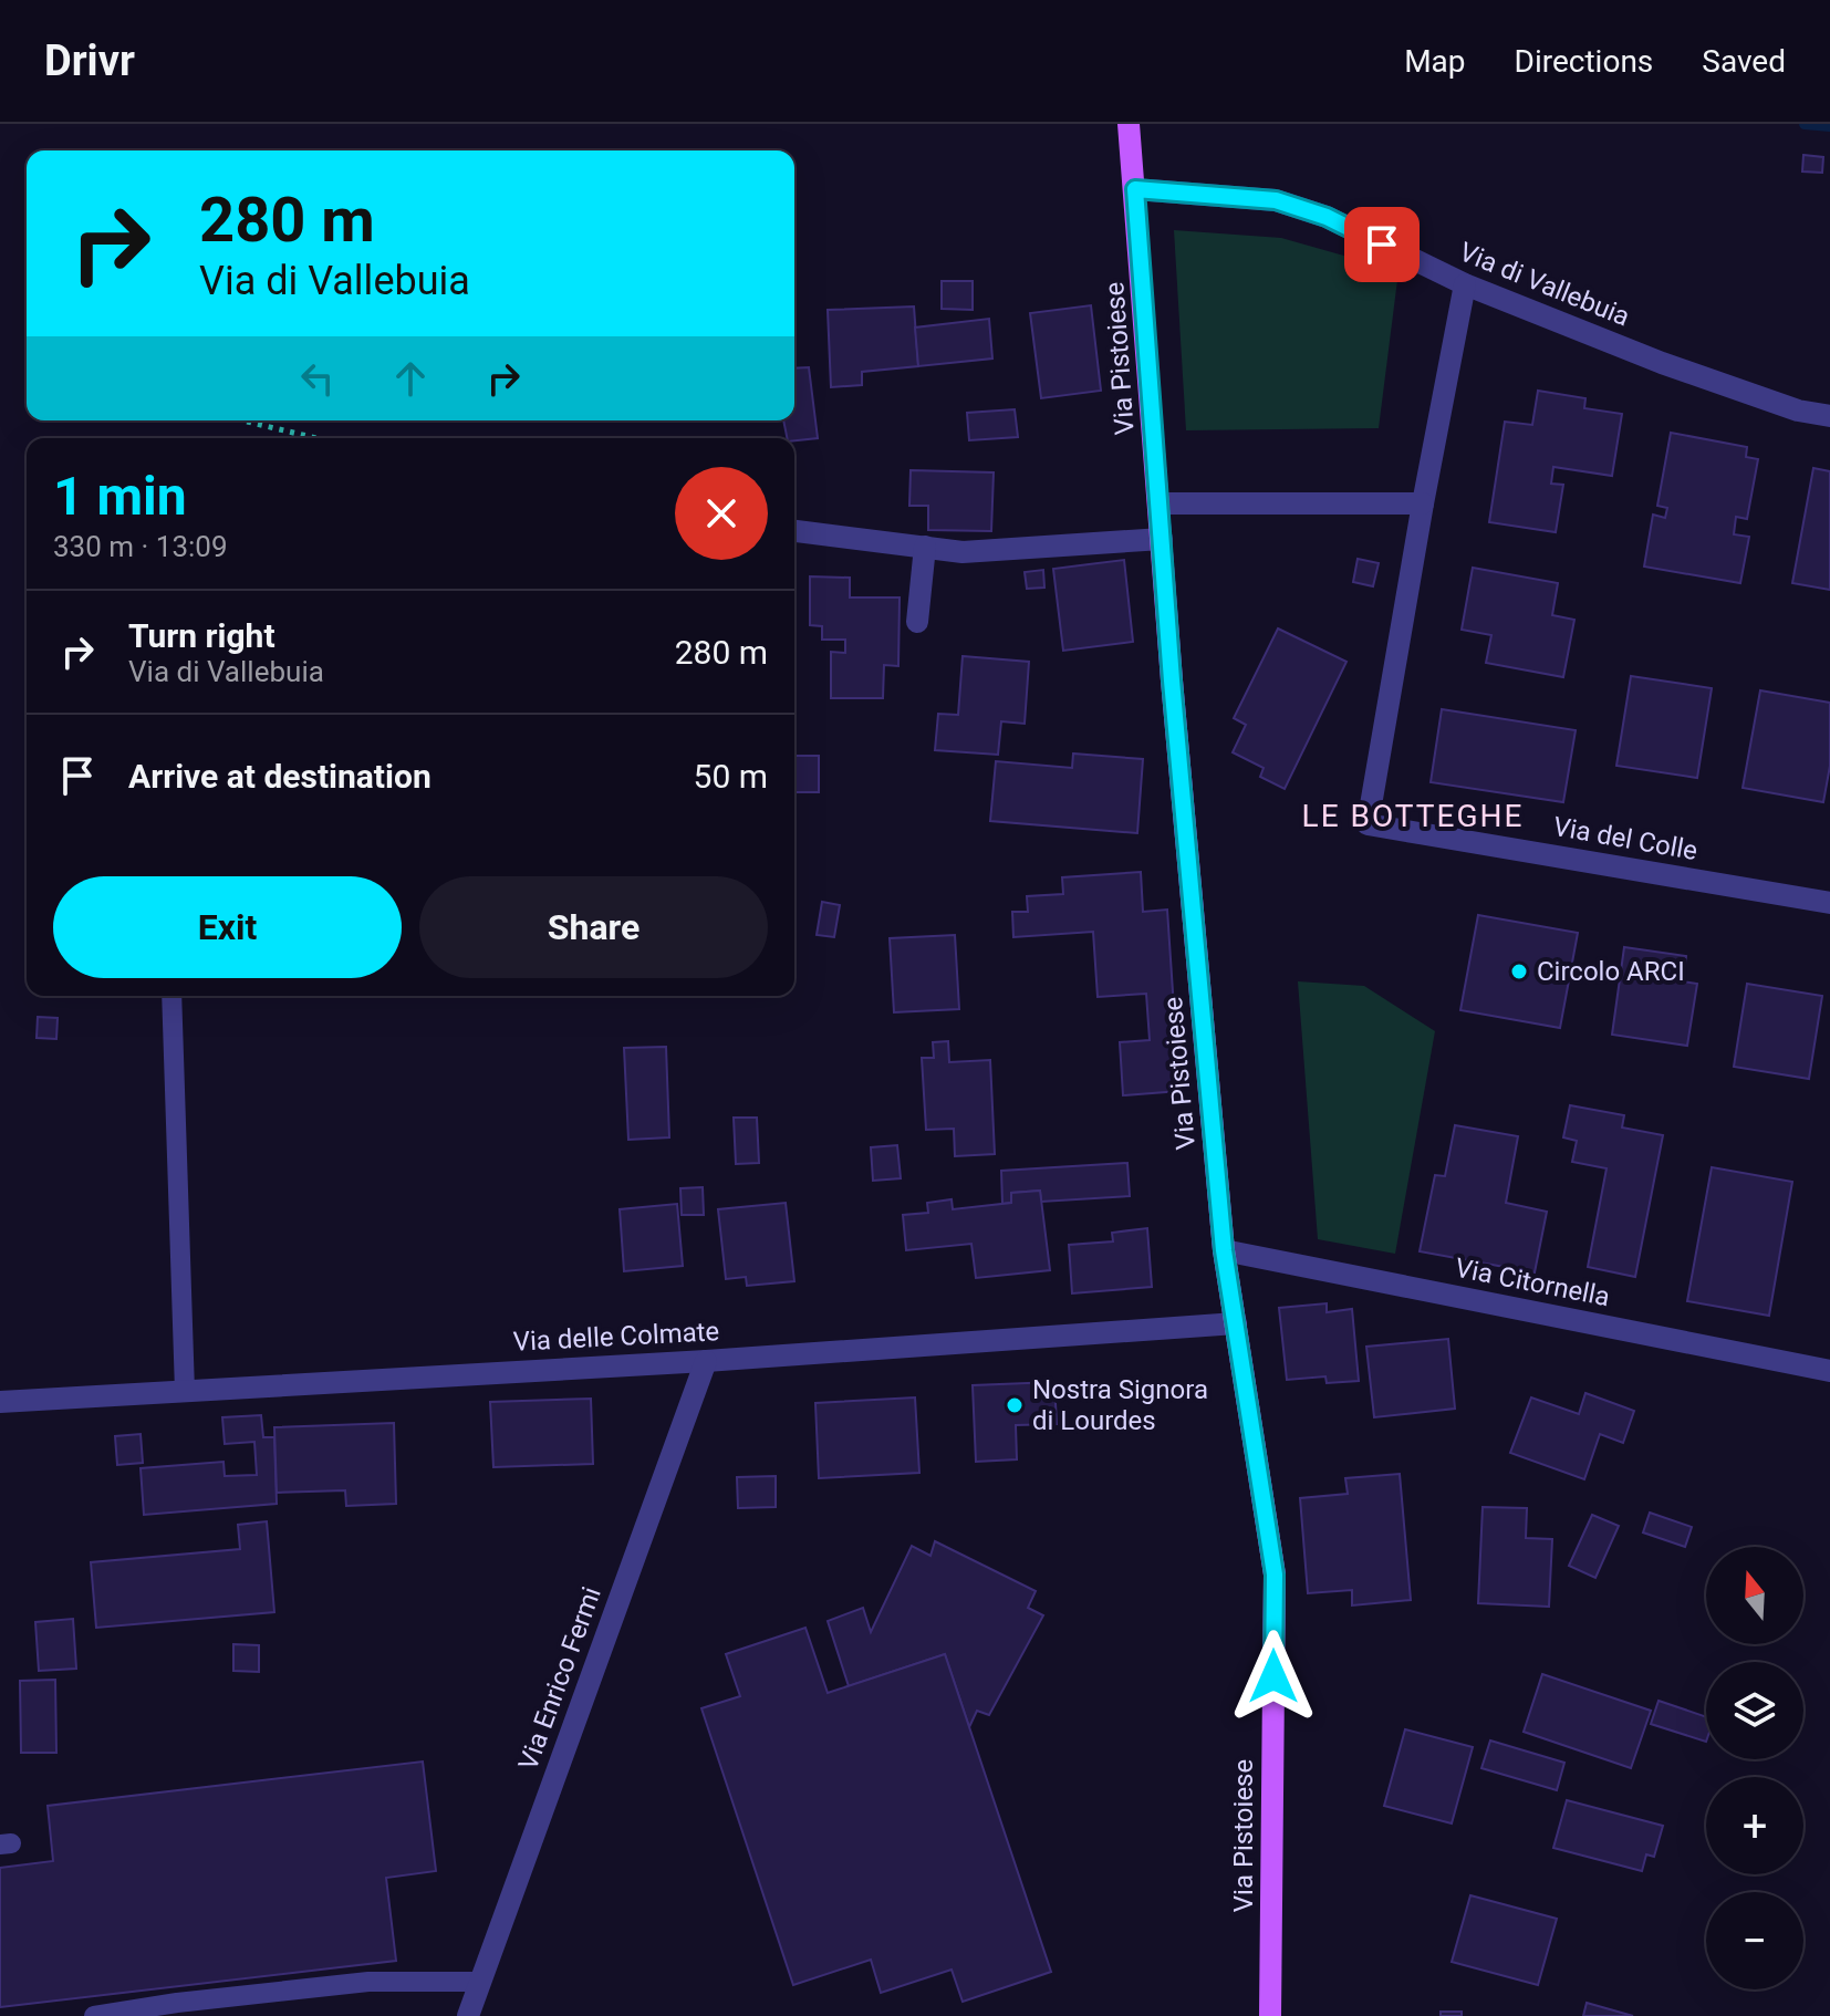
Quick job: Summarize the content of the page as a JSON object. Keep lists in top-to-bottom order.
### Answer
{
  "streets": {
    "main road": ["Via Pistoiese"],
    "street": [
      "Via di Vallebuia",
      "Via del Colle",
      "Via Citornella",
      "Via delle Colmate",
      "Via Enrico Fermi"
    ]
  },
  "crossings": [
    ["Via di Vallebuia", "Via Pistoiese"],
    ["Via di Vallebuia", "Via del Colle"],
    ["Via Pistoiese", "Via Citornella"],
    ["Via Pistoiese", "Via delle Colmate"],
    ["Via delle Colmate", "Via Enrico Fermi"]
  ],
  "districts": ["LE BOTTEGHE"],
  "places": ["Circolo ARCI", "Nostra Signora di Lourdes"],
  "north": "top",
  "page": {
    "header": "Drivr",
    "nav": ["Map", "Directions", "Saved"],
    "turn": ["280 m", "Via di Vallebuia"],
    "heading": ["1 min", "330 m · 13:09"],
    "list": [
      {
        "name": "Turn right",
        "note": "Via di Vallebuia",
        "value": "280 m"
      },
      {
        "name": "Arrive at destination",
        "value": "50 m"
      }
    ],
    "buttons": ["Exit", "Share"],
    "map_buttons": ["+", "−"]
  }
}
